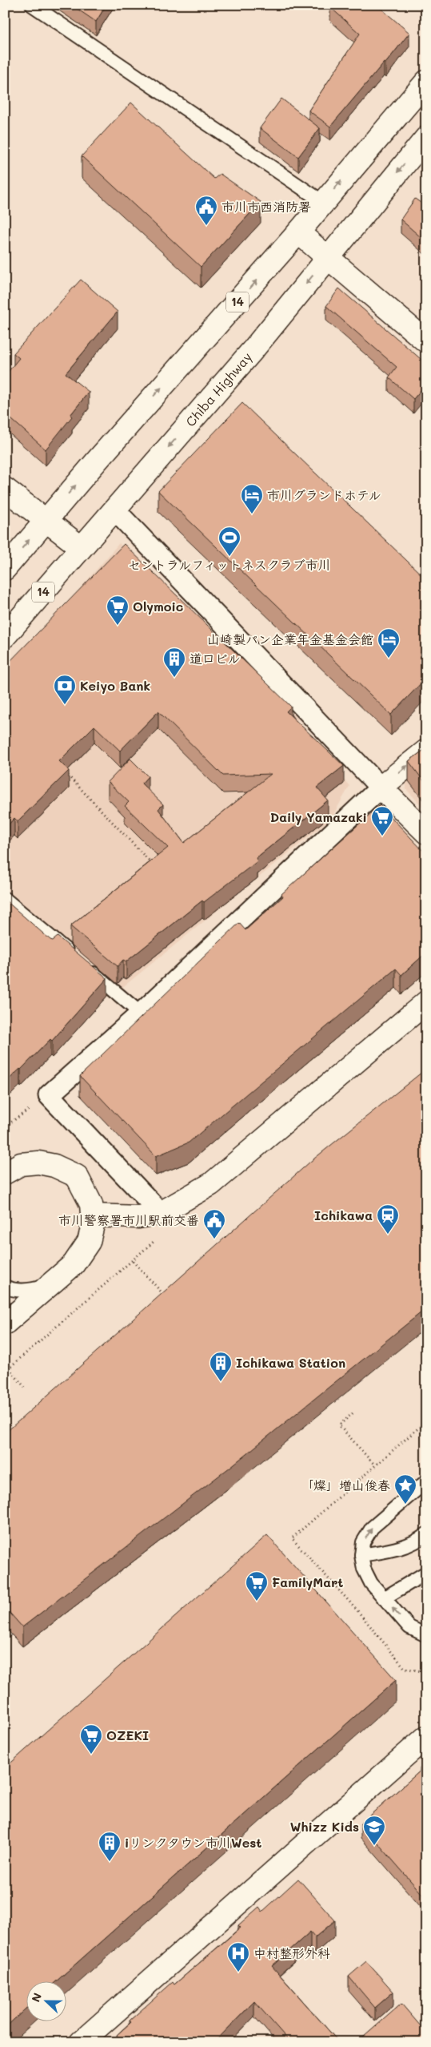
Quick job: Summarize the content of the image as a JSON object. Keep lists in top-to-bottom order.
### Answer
{
  "streets": {
    "main road": ["14", "Chiba Highway"]
  },
  "places": {
    "public building": ["市川市西消防署", "市川警察署市川駅前交番"],
    "hotel": ["市川グランドホテル", "山崎製パン企業年金基金会館"],
    "sports": ["セントラルフィットネスクラブ市川"],
    "supermarket": [
      "Olymoic",
      "Daily Yamazaki",
      "FamilyMart",
      "OZEKI"
    ],
    "building": ["道口ビル", "Ichikawa Station", "iリンクタウン市川West"],
    "bank": ["Keiyo Bank"],
    "station": ["Ichikawa"],
    "place": ["「燦」増山俊春"],
    "school or university": ["Whizz Kids"],
    "hospital": ["中村整形外科"]
  },
  "north": "left"
}
